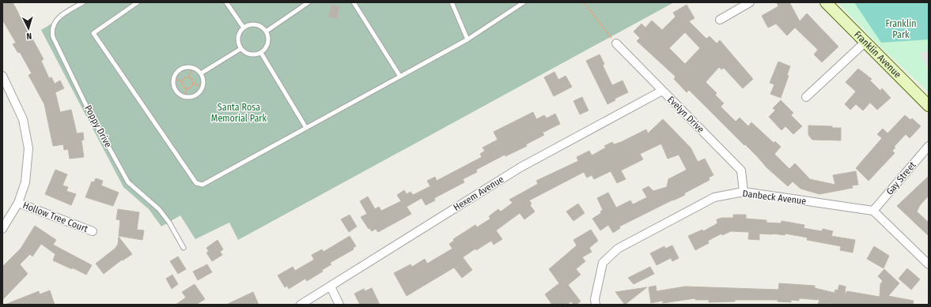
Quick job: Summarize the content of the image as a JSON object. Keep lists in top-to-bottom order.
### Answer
{
  "streets": {
    "main road": ["Franklin Avenue"],
    "street": [
      "Evelyn Drive",
      "Gay Street",
      "Hexem Avenue",
      "Danbeck Avenue",
      "Hollow Tree Court"
    ],
    "lane": ["Poppy Drive"]
  },
  "crossings": [
    ["Evelyn Drive", "Hexem Avenue"],
    ["Evelyn Drive", "Danbeck Avenue"],
    ["Gay Street", "Danbeck Avenue"]
  ],
  "parks": ["Franklin Park", "Santa Rosa Memorial Park"],
  "north": "bottom"
}
